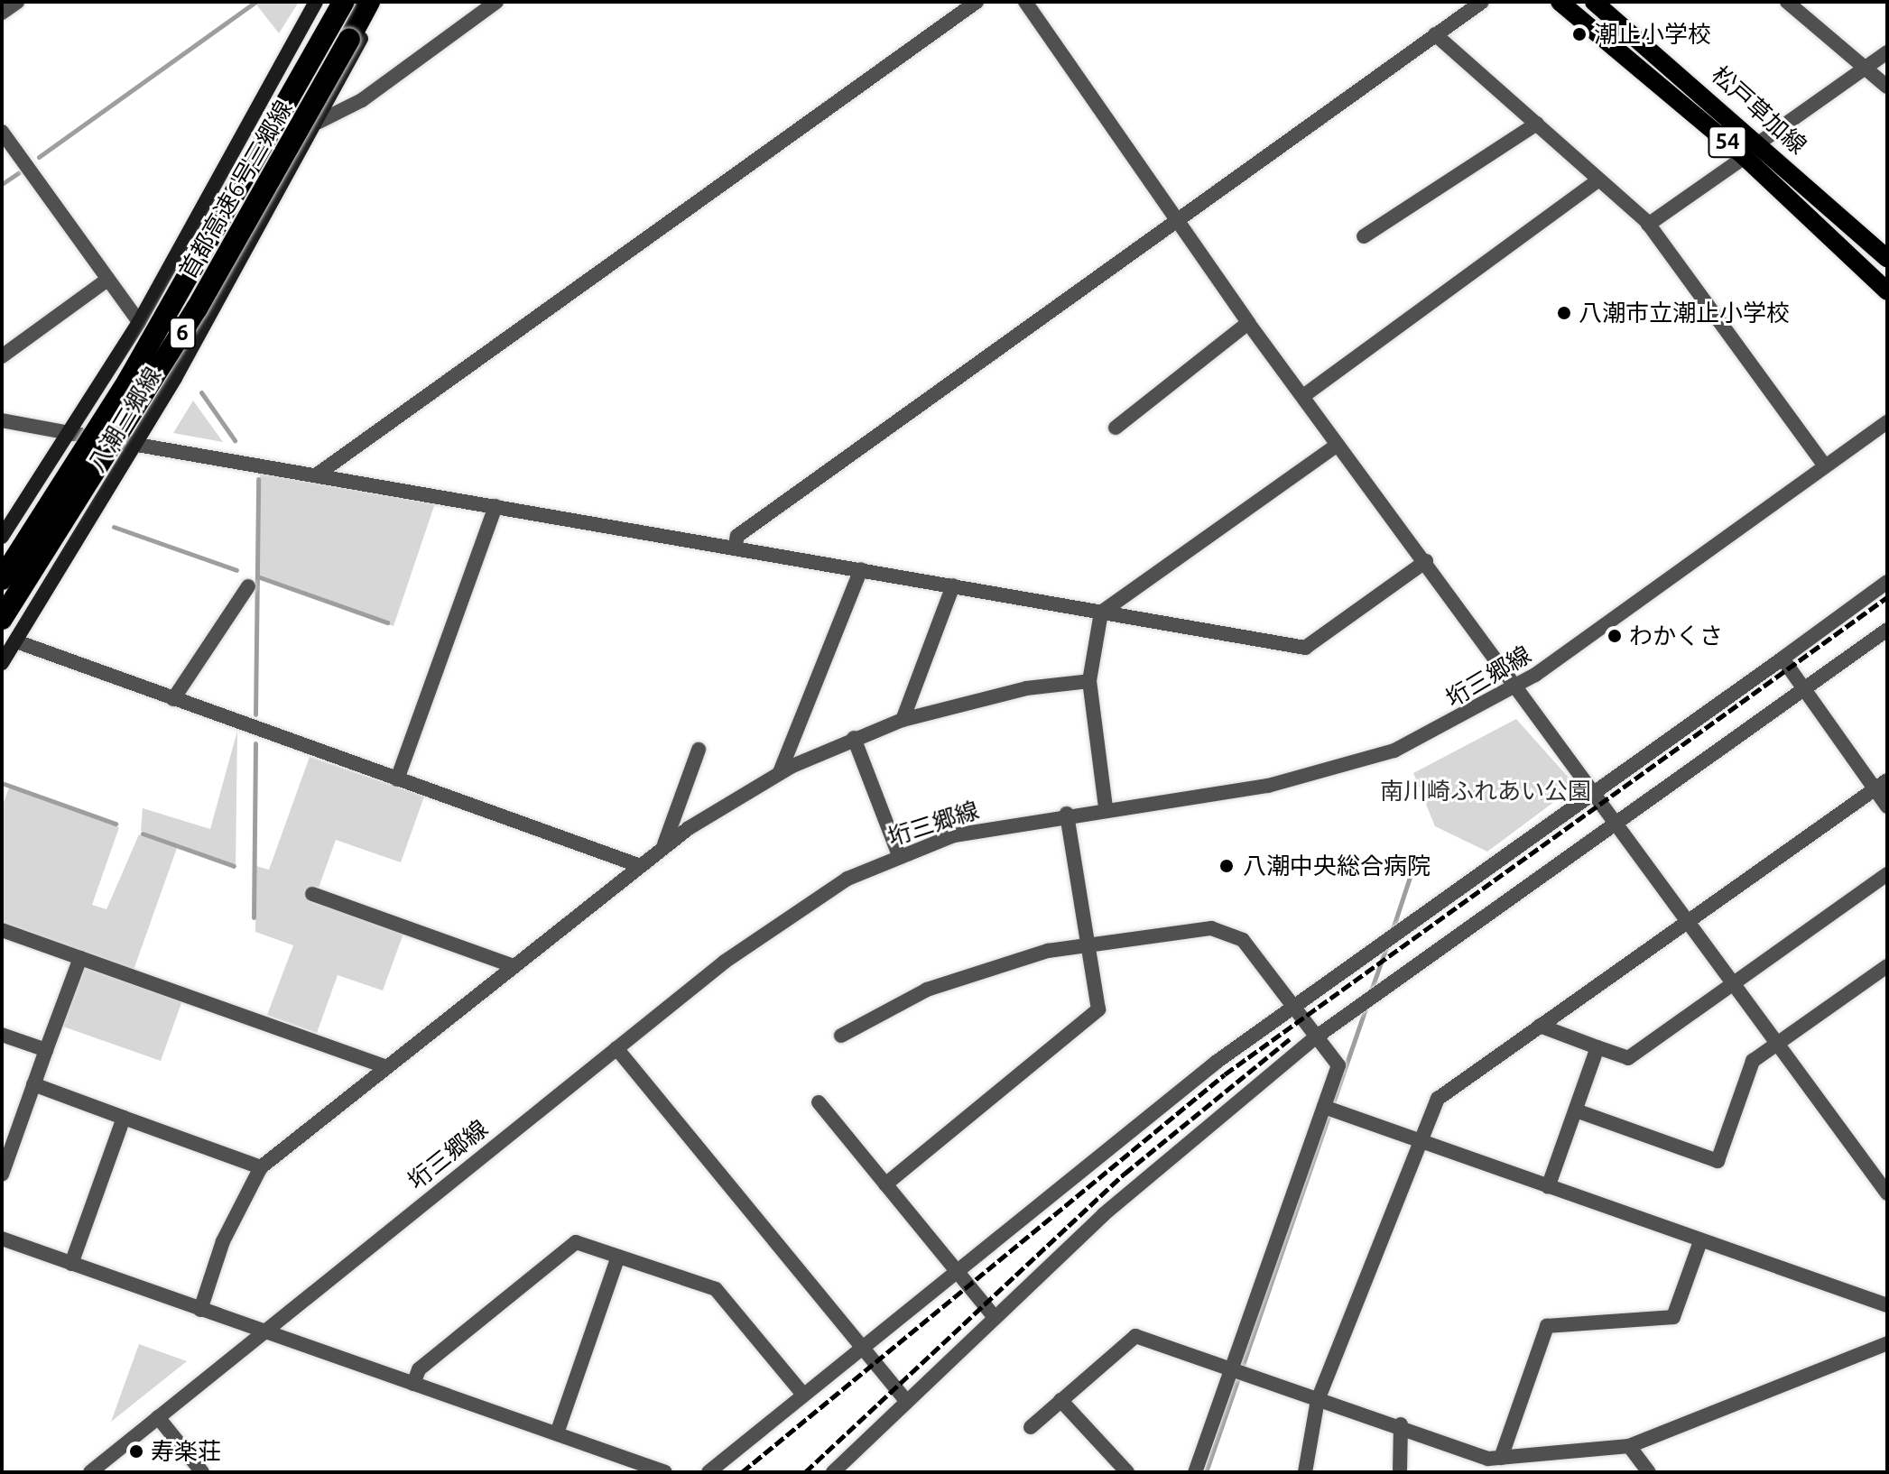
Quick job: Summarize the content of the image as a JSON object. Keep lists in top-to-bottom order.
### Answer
{
  "streets": {
    "highway": ["首都高速6号三郷線", "6"],
    "main road": ["松戸草加線", "54", "八潮三郷線"],
    "street": ["垳三郷線"]
  },
  "parks": ["南川崎ふれあい公園"],
  "places": [
    "潮止小学校",
    "八潮市立潮止小学校",
    "わかくさ",
    "八潮中央総合病院",
    "寿楽荘"
  ]
}
